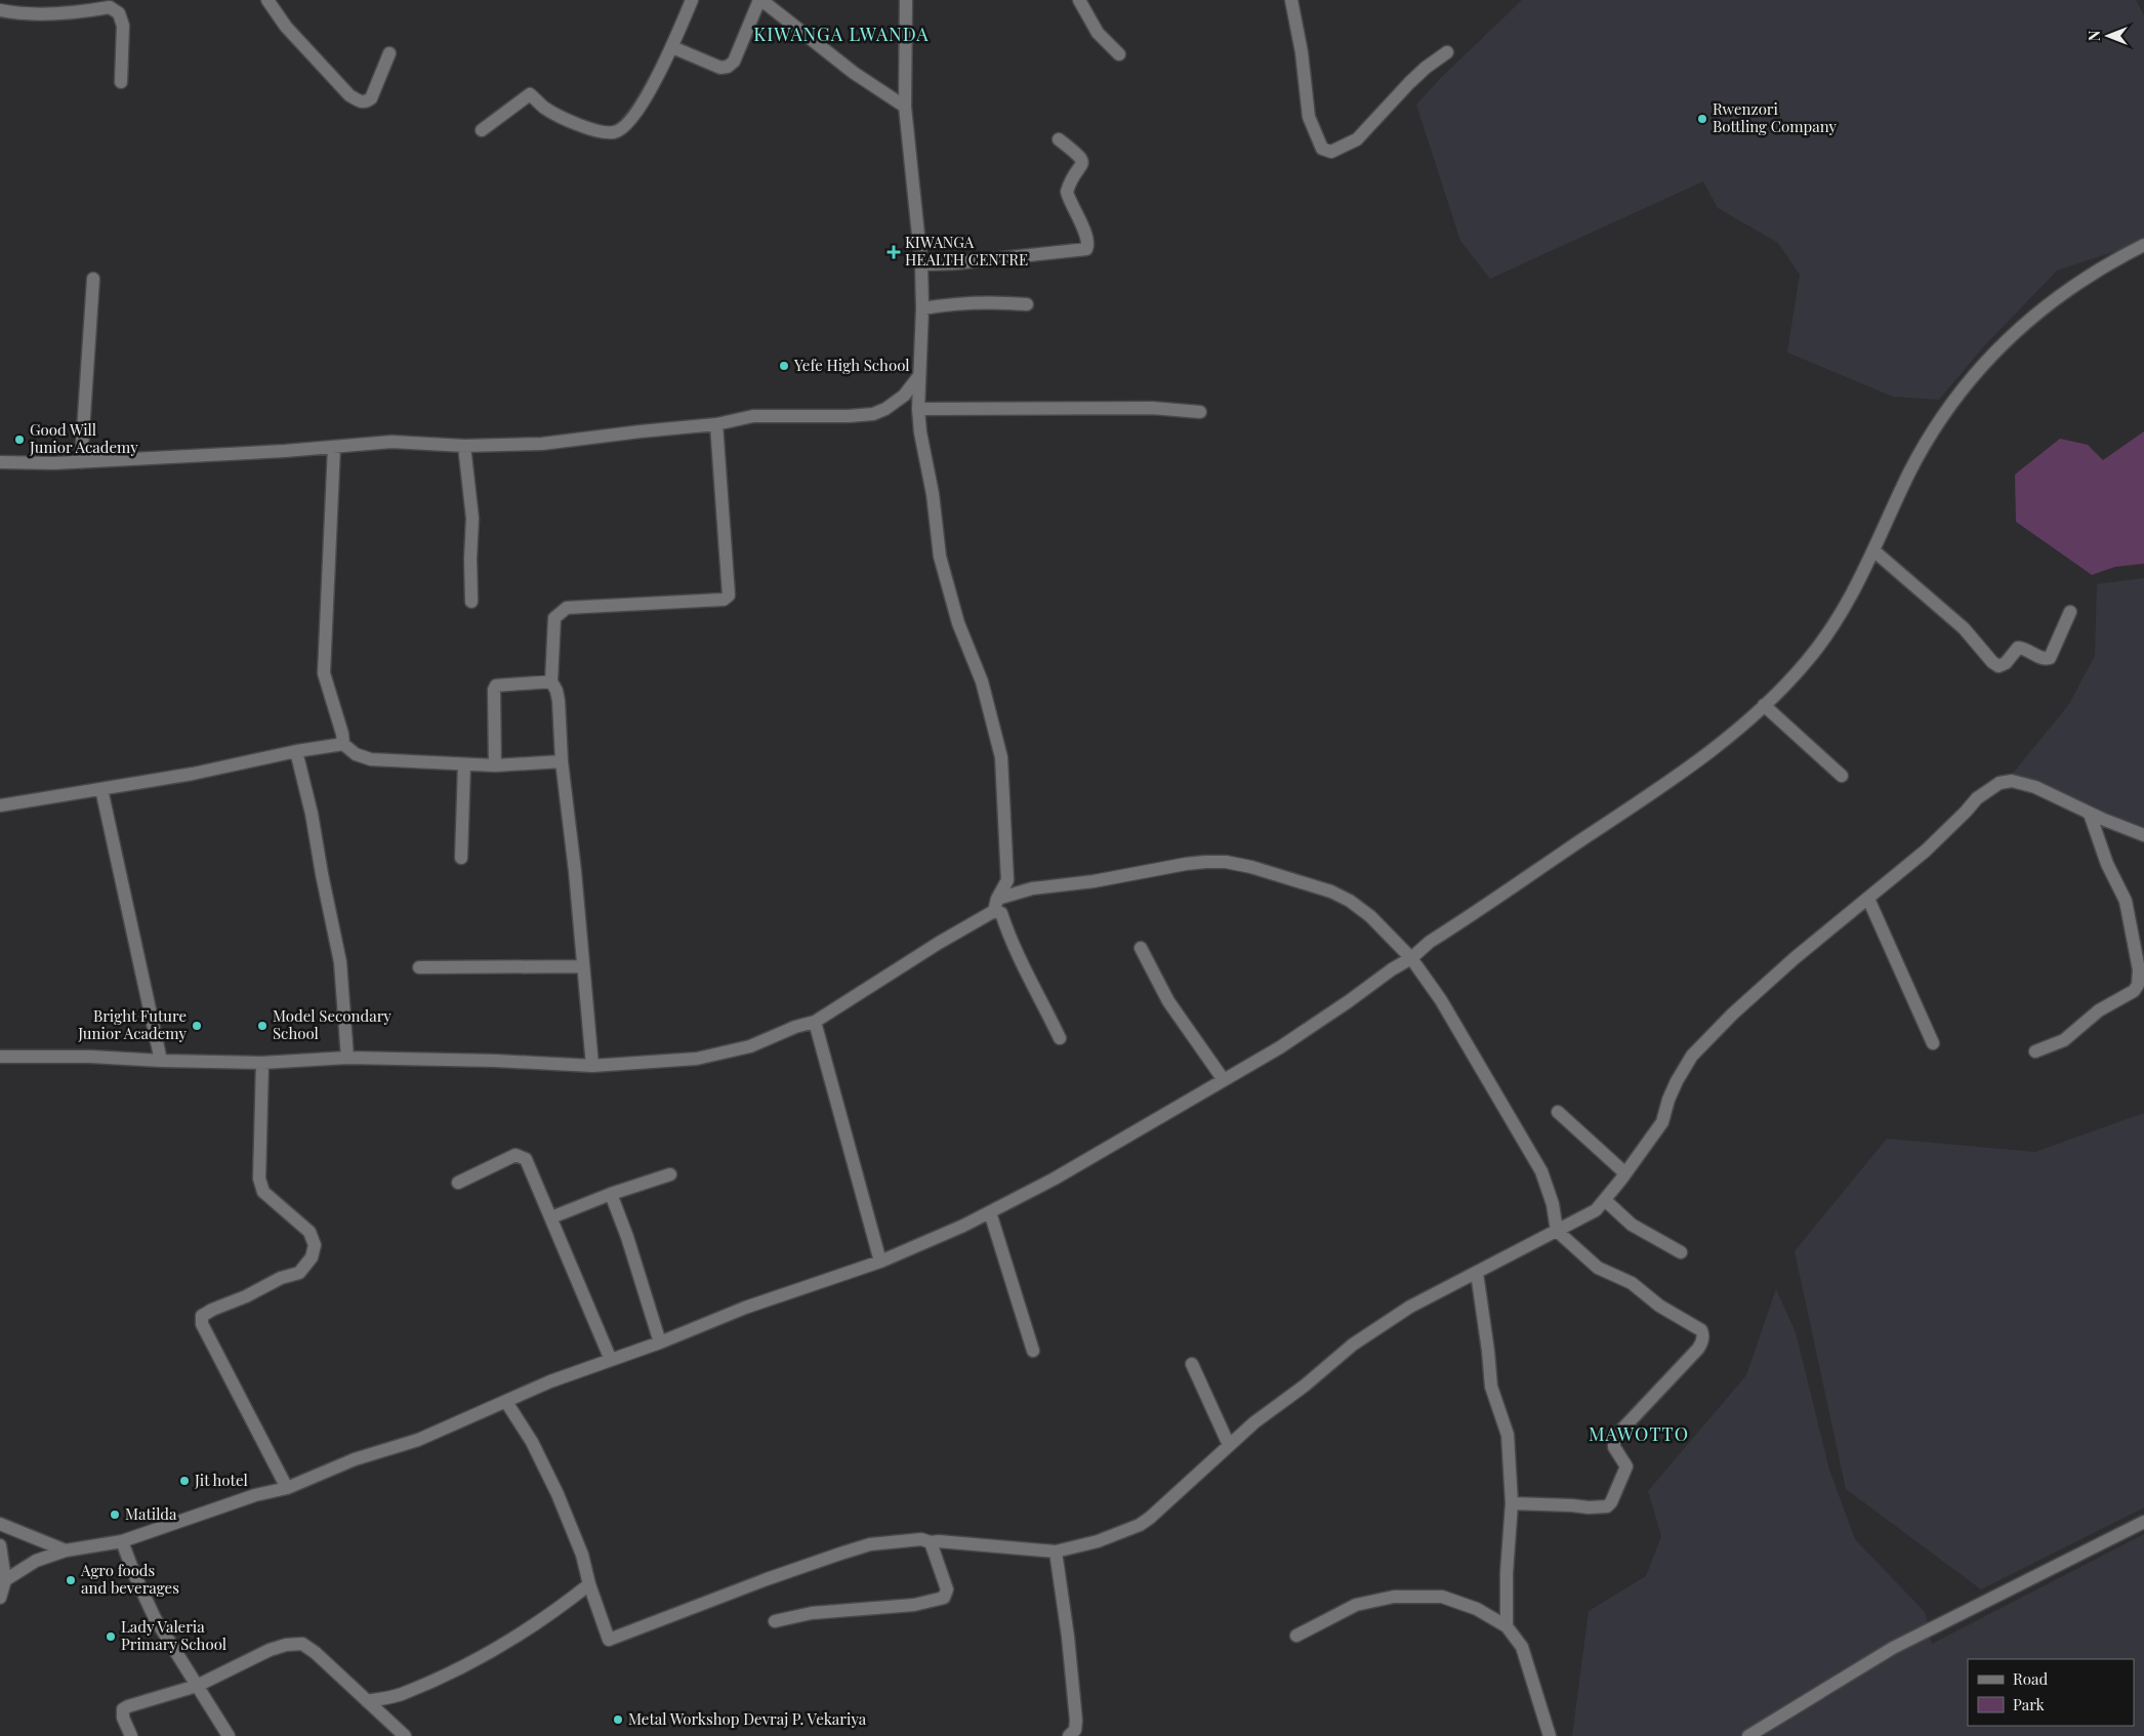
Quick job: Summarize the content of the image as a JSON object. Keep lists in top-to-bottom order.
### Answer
{
  "districts": ["KIWANGA LWANDA", "MAWOTTO"],
  "places": {
    "other": [
      "Rwenzori Bottling Company",
      "Yefe High School",
      "Good Will Junior Academy",
      "Bright Future Junior Academy",
      "Model Secondary School",
      "Jit hotel",
      "Matilda",
      "Agro foods and beverages",
      "Lady Valeria Primary School",
      "Metal Workshop Devraj P. Vekariya"
    ],
    "health": ["KIWANGA HEALTH CENTRE"]
  },
  "legend": ["Road", "Park"],
  "north": "left"
}
